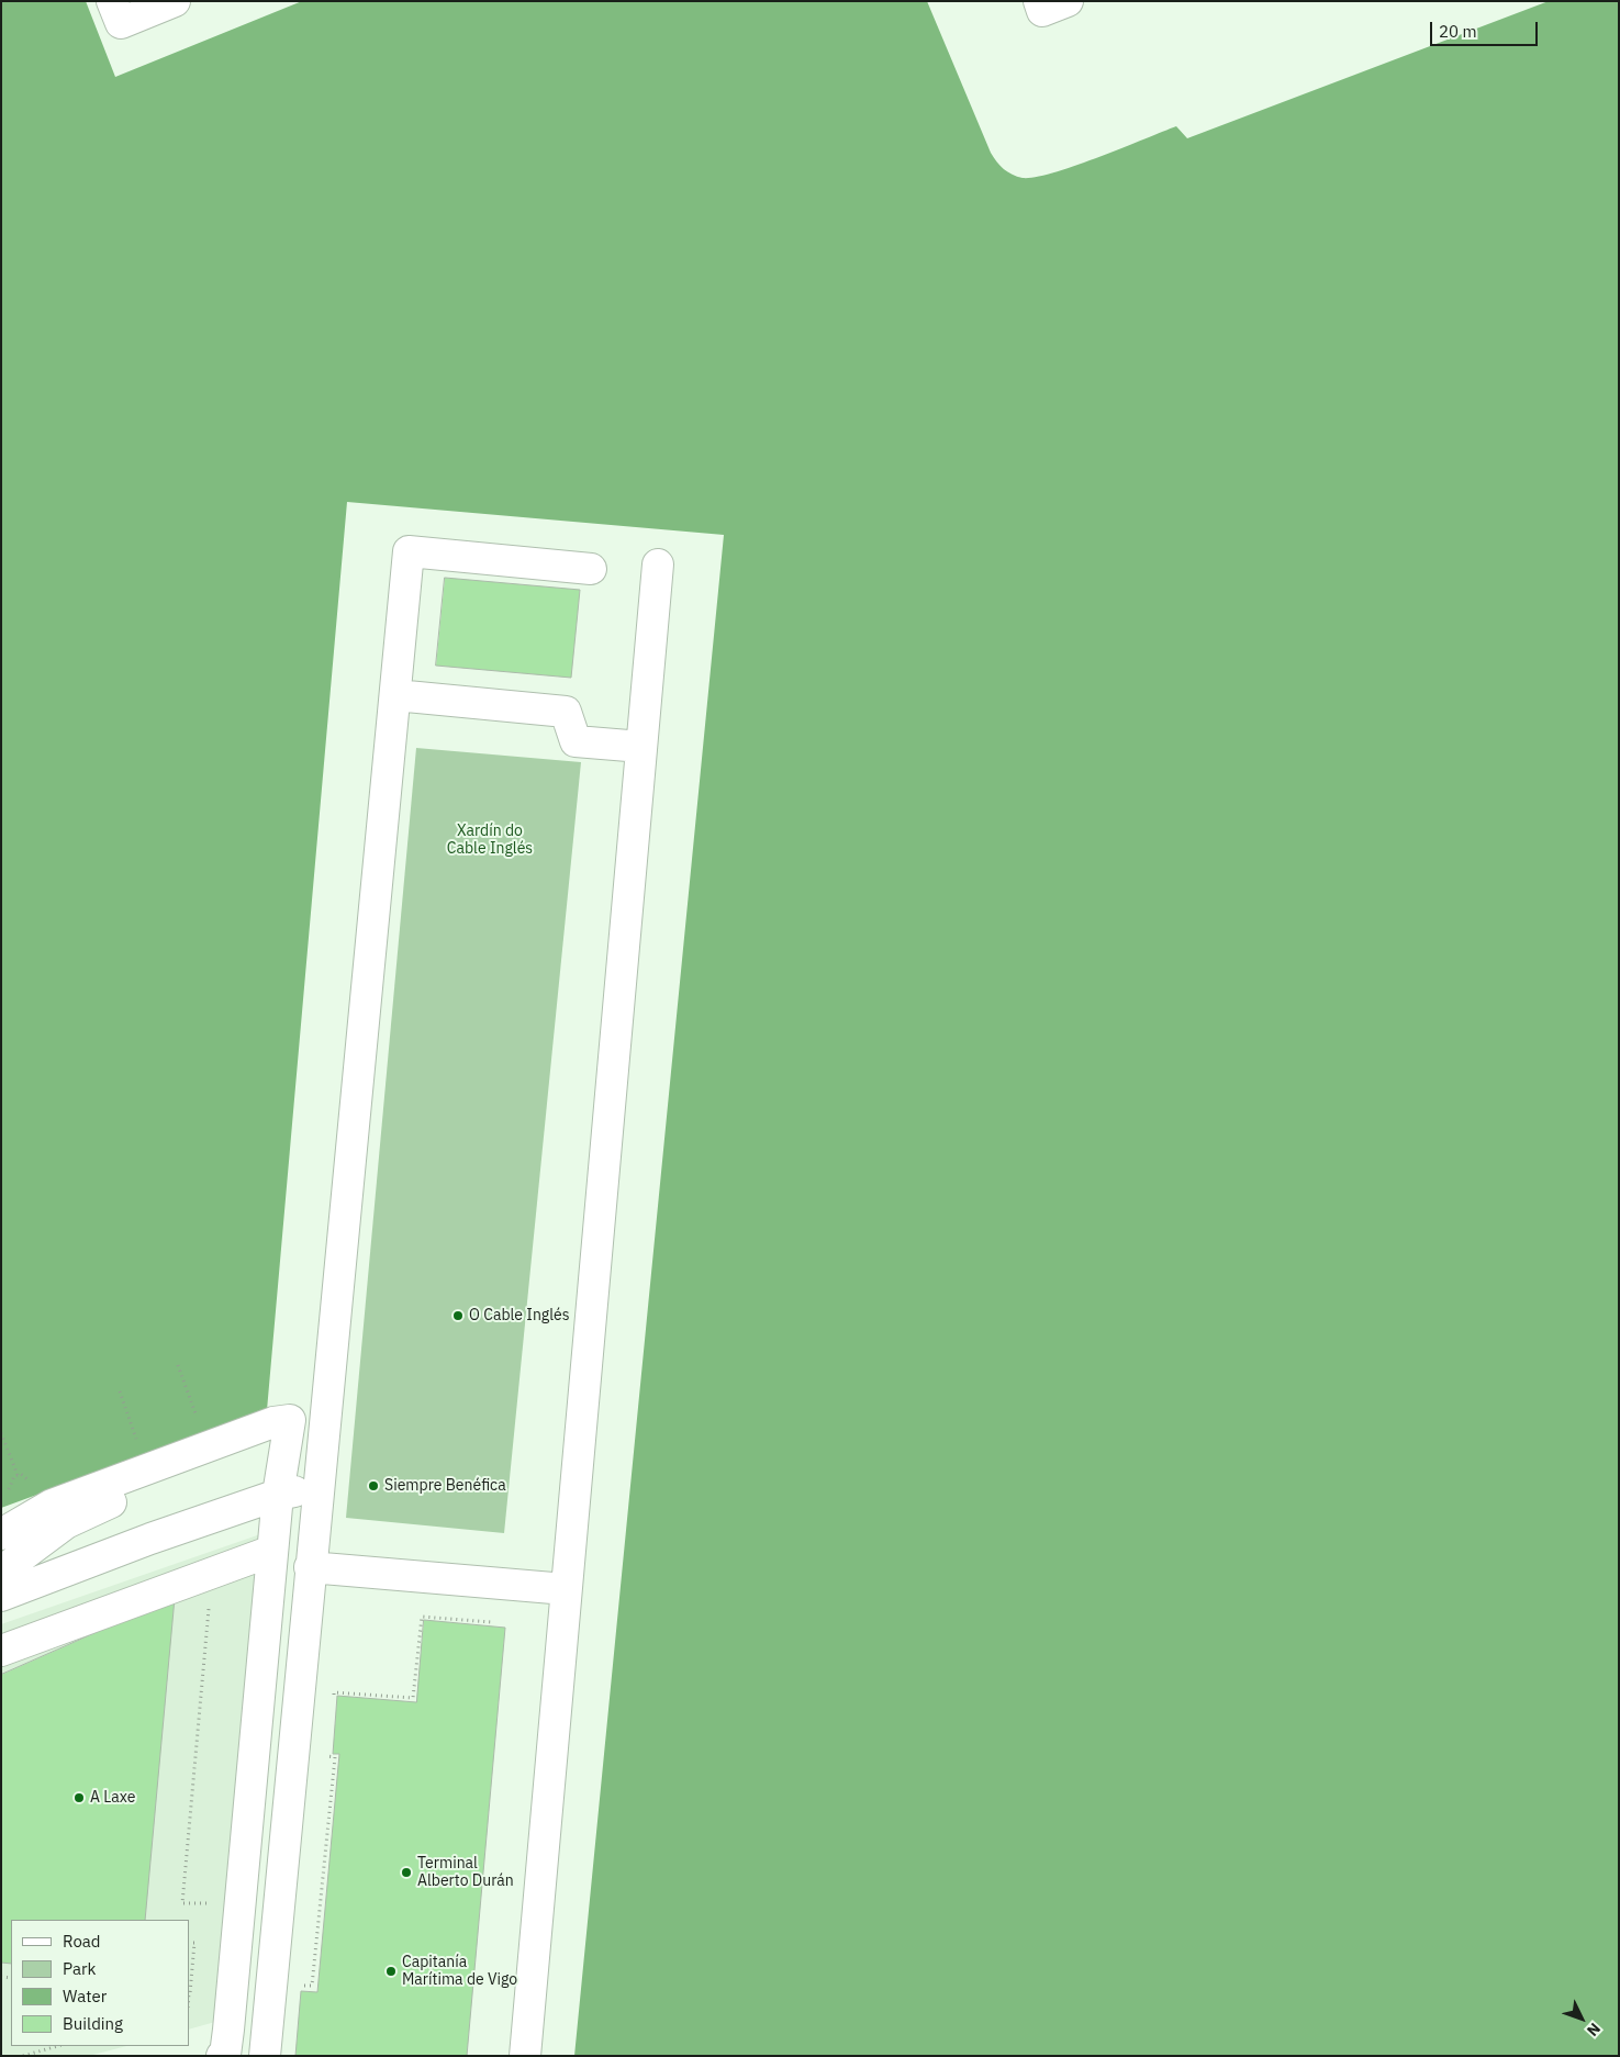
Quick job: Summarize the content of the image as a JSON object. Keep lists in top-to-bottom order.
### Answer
{
  "parks": ["Xardín do Cable Inglés"],
  "places": [
    "O Cable Inglés",
    "Siempre Benéfica",
    "A Laxe",
    "Terminal Alberto Durán",
    "Capitanía Marítima de Vigo"
  ],
  "legend": [
    "Road",
    "Park",
    "Water",
    "Building"
  ],
  "scale_bar": "20 m",
  "north": "bottom right"
}
